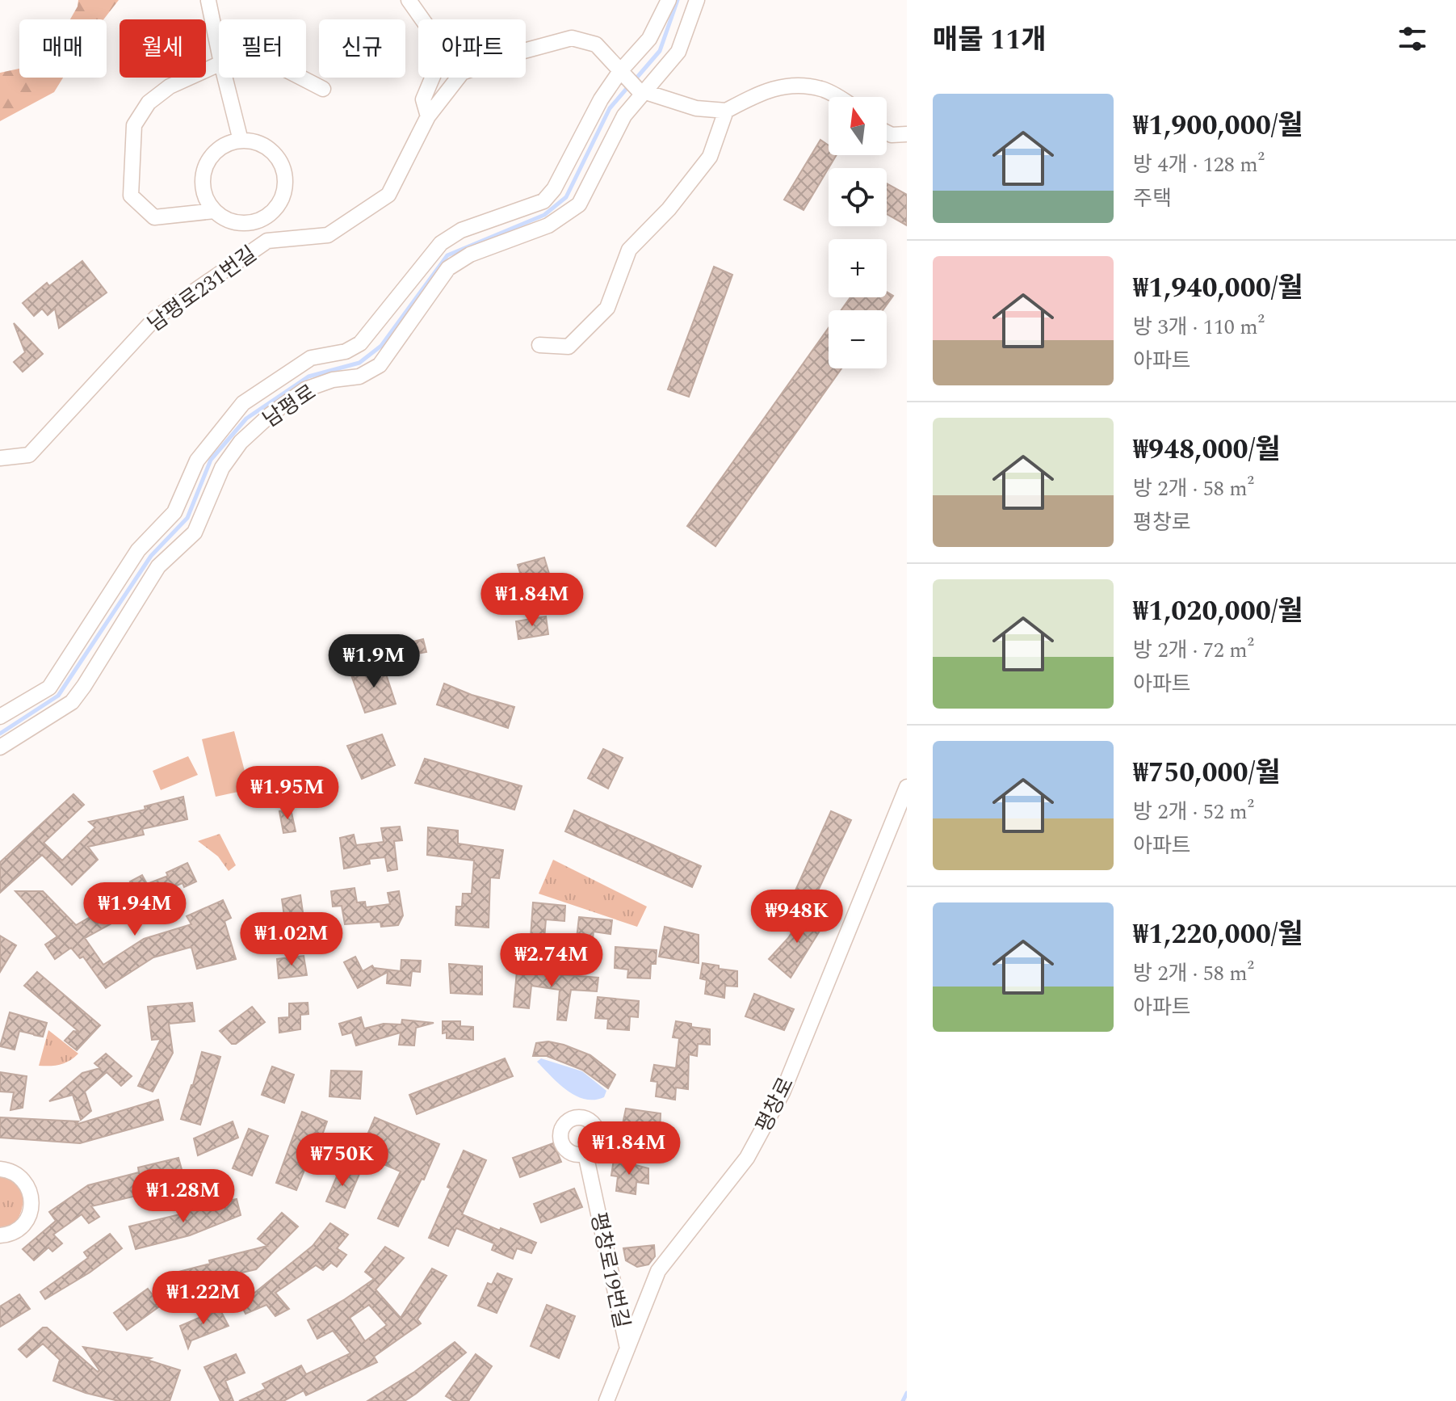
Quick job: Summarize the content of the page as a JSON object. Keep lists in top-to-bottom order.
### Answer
{
  "streets": {
    "street": [
      "남평로231번길",
      "남평로",
      "평창로",
      "평창로19번길"
    ]
  },
  "crossings": [
    ["남평로231번길", "남평로"],
    ["평창로", "평창로19번길"]
  ],
  "north": "top",
  "page": {
    "heading": "매물 11개",
    "chip": [
      "매매",
      "월세",
      "필터",
      "신규",
      "아파트"
    ],
    "list": [
      {
        "name": "₩1,900,000/월",
        "note": "방 4개 · 128 m² · 주택"
      },
      {
        "name": "₩1,940,000/월",
        "note": "방 3개 · 110 m² · 아파트"
      },
      {
        "name": "₩948,000/월",
        "note": "방 2개 · 58 m² · 평창로"
      },
      {
        "name": "₩1,020,000/월",
        "note": "방 2개 · 72 m² · 아파트"
      },
      {
        "name": "₩750,000/월",
        "note": "방 2개 · 52 m² · 아파트"
      },
      {
        "name": "₩1,220,000/월",
        "note": "방 2개 · 58 m² · 아파트"
      }
    ],
    "map_buttons": ["+", "−"],
    "price": [
      "₩1.84M",
      "₩1.9M",
      "₩1.95M",
      "₩1.94M",
      "₩948K",
      "₩1.02M",
      "₩2.74M",
      "₩1.84M",
      "₩750K",
      "₩1.28M",
      "₩1.22M"
    ]
  }
}
